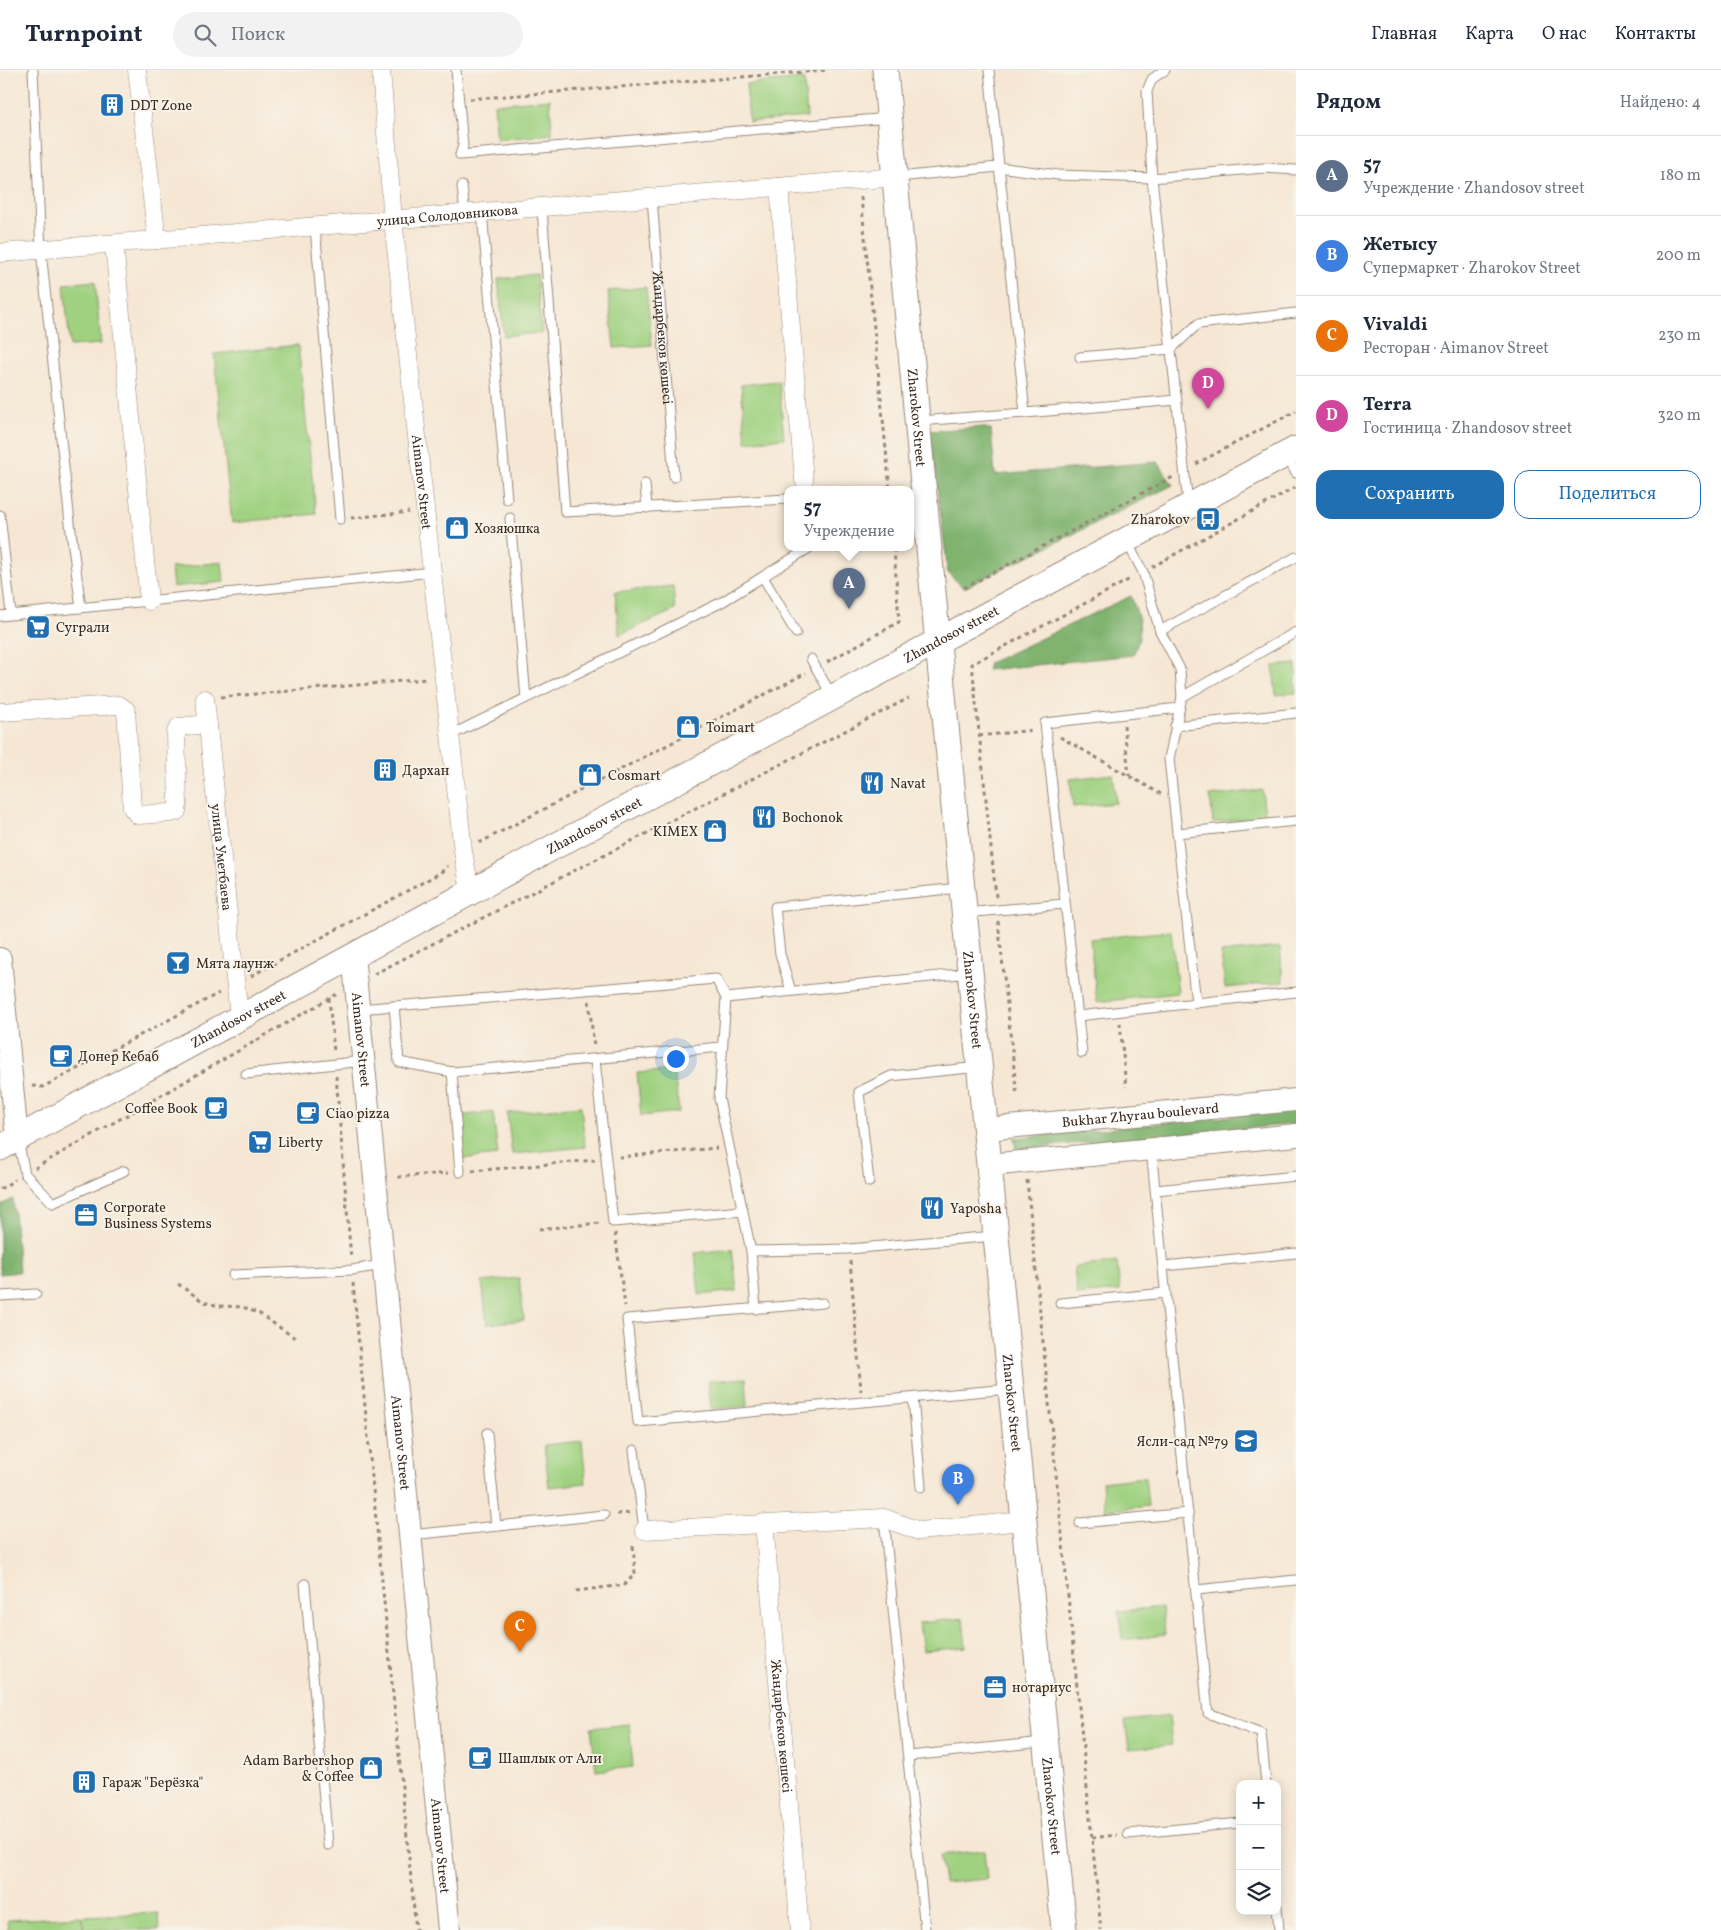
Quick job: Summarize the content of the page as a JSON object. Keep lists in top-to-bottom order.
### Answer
{
  "streets": {
    "main road": ["Zharokov Street", "Zhandosov street"],
    "street": [
      "улица Солодовникова",
      "Жандарбеков көшесі",
      "Aimanov Street",
      "улица Уметбаева",
      "Bukhar Zhyrau boulevard"
    ]
  },
  "crossings": [
    ["улица Солодовникова", "Жандарбеков көшесі"],
    ["улица Солодовникова", "Zharokov Street"],
    ["улица Солодовникова", "Aimanov Street"],
    ["Zharokov Street", "Zhandosov street"],
    ["Zharokov Street", "Bukhar Zhyrau boulevard"],
    ["Aimanov Street", "Zhandosov street"],
    ["Zhandosov street", "улица Уметбаева"]
  ],
  "places": {
    "building": ["DDT Zone", "Дархан", "Гараж \"Берёзка\""],
    "bus stop": ["Zharokov"],
    "shop": [
      "Хозяюшка",
      "Toimart",
      "Cosmart",
      "KIMEX",
      "Adam Barbershop & Coffee"
    ],
    "supermarket": ["Суграли", "Liberty"],
    "restaurant": ["Navat", "Bochonok", "Yaposha"],
    "bar": ["Мята лаунж"],
    "cafe": [
      "Донер Кебаб",
      "Coffee Book",
      "Ciao pizza",
      "Шашлык от Али"
    ],
    "office": ["Corporate Business Systems", "нотариус"],
    "school or university": ["Ясли-сад №79"]
  },
  "page": {
    "header": "Turnpoint",
    "search": "Поиск",
    "nav": [
      "Главная",
      "Карта",
      "О нас",
      "Контакты"
    ],
    "heading": ["Рядом", "Найдено: 4"],
    "list": [
      {
        "mark": "A",
        "name": "57",
        "note": "Учреждение · Zhandosov street",
        "value": "180 m"
      },
      {
        "mark": "B",
        "name": "Жетысу",
        "note": "Супермаркет · Zharokov Street",
        "value": "200 m"
      },
      {
        "mark": "C",
        "name": "Vivaldi",
        "note": "Ресторан · Aimanov Street",
        "value": "230 m"
      },
      {
        "mark": "D",
        "name": "Terra",
        "note": "Гостиница · Zhandosov street",
        "value": "320 m"
      }
    ],
    "pins": [
      "D",
      "A",
      "B",
      "C"
    ],
    "buttons": ["Сохранить", "Поделиться"],
    "popup": ["57", "Учреждение"],
    "map_buttons": ["+", "−"]
  }
}
